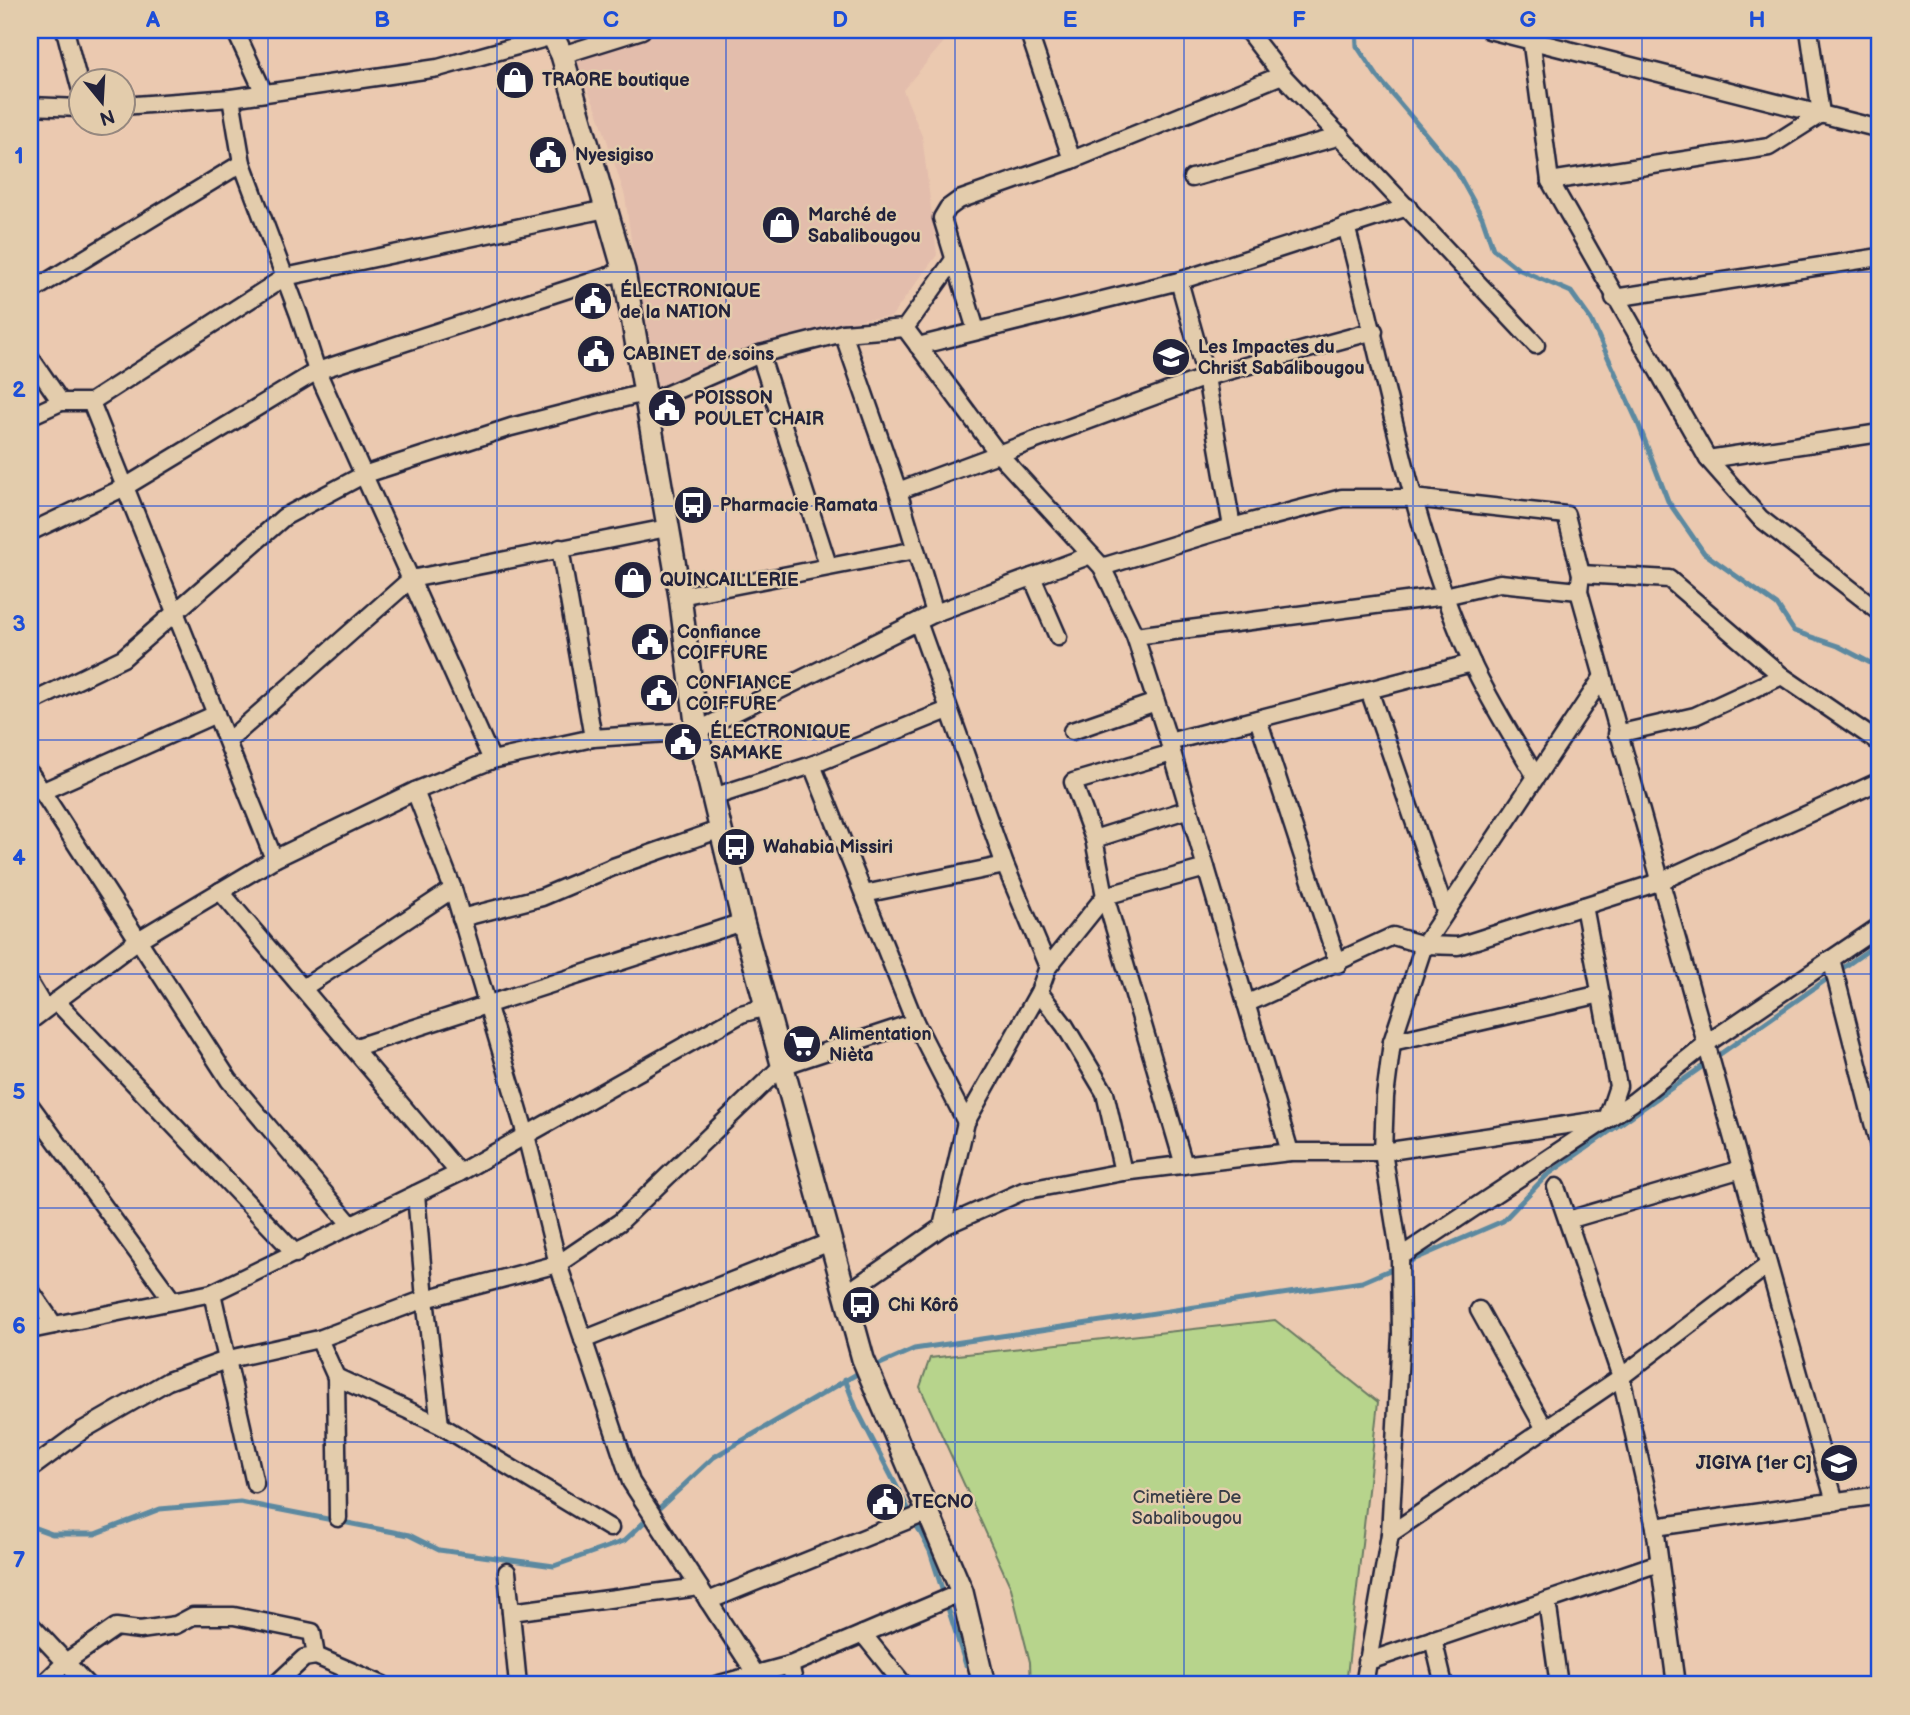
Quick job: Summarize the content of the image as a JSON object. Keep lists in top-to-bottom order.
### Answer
{
  "parks": ["Cimetière De Sabalibougou"],
  "places": {
    "shop": ["TRAORE boutique", "Marché de Sabalibougou", "QUINCAILLERIE"],
    "public building": [
      "Nyesigiso",
      "ÉLECTRONIQUE de la NATION",
      "CABINET de soins",
      "POISSON POULET CHAIR",
      "Confiance COIFFURE",
      "CONFIANCE COIFFURE",
      "ÉLECTRONIQUE SAMAKE",
      "TECNO"
    ],
    "school or university": ["Les Impactes du Christ Sabalibougou", "JIGIYA [1er C]"],
    "bus stop": ["Pharmacie Ramata", "Wahabia Missiri", "Chi Kôrô"],
    "supermarket": ["Alimentation Nièta"]
  },
  "north": "bottom",
  "grid": {
    "columns": [
      "A",
      "B",
      "C",
      "D",
      "E",
      "F",
      "G",
      "H"
    ],
    "rows": [
      "1",
      "2",
      "3",
      "4",
      "5",
      "6",
      "7"
    ]
  }
}
